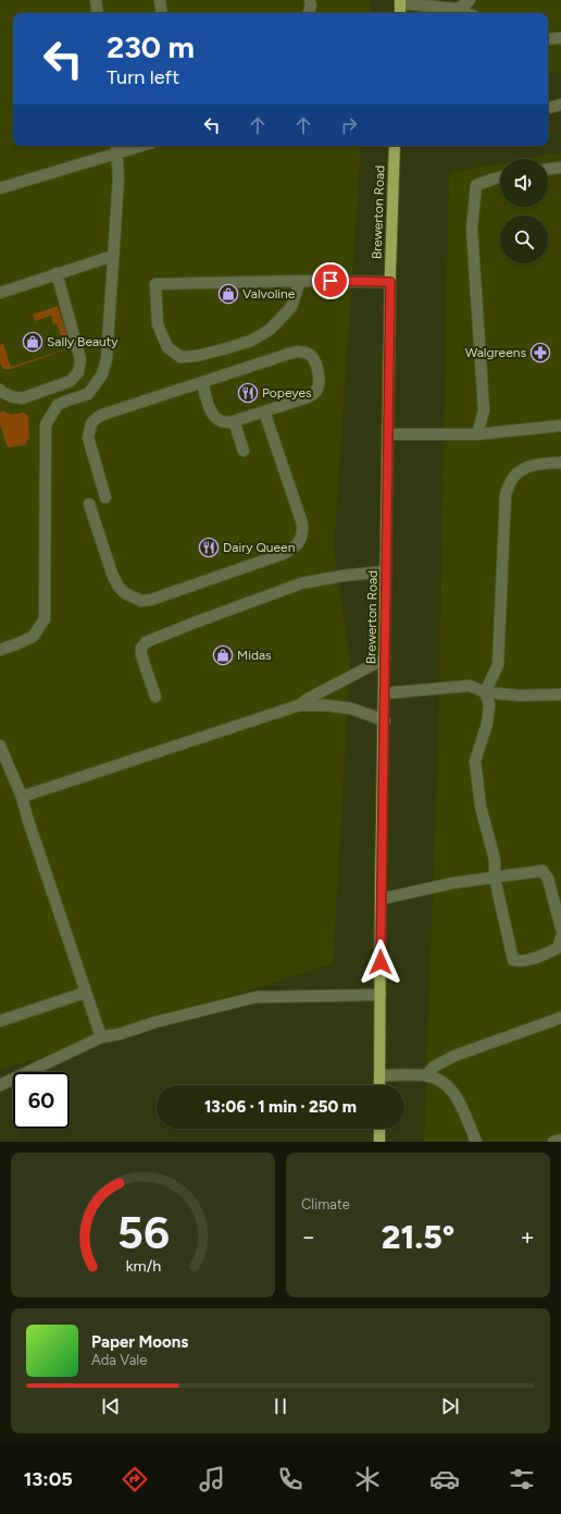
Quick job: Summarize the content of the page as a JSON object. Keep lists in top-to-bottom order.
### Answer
{
  "streets": {
    "main road": ["Brewerton Road"]
  },
  "places": {
    "shop": ["Valvoline", "Sally Beauty", "Midas"],
    "pharmacy": ["Walgreens"],
    "restaurant": ["Popeyes", "Dairy Queen"]
  },
  "page": {
    "turn": ["230 m", "Turn left"],
    "limit": "60",
    "trip": "13:06 · 1 min · 250 m",
    "tile": "Climate",
    "heat": ["−", "21.5°", "+"],
    "song": ["Paper Moons", "Ada Vale"],
    "tabs": "13:05",
    "gauge": ["56", "km/h"]
  }
}
